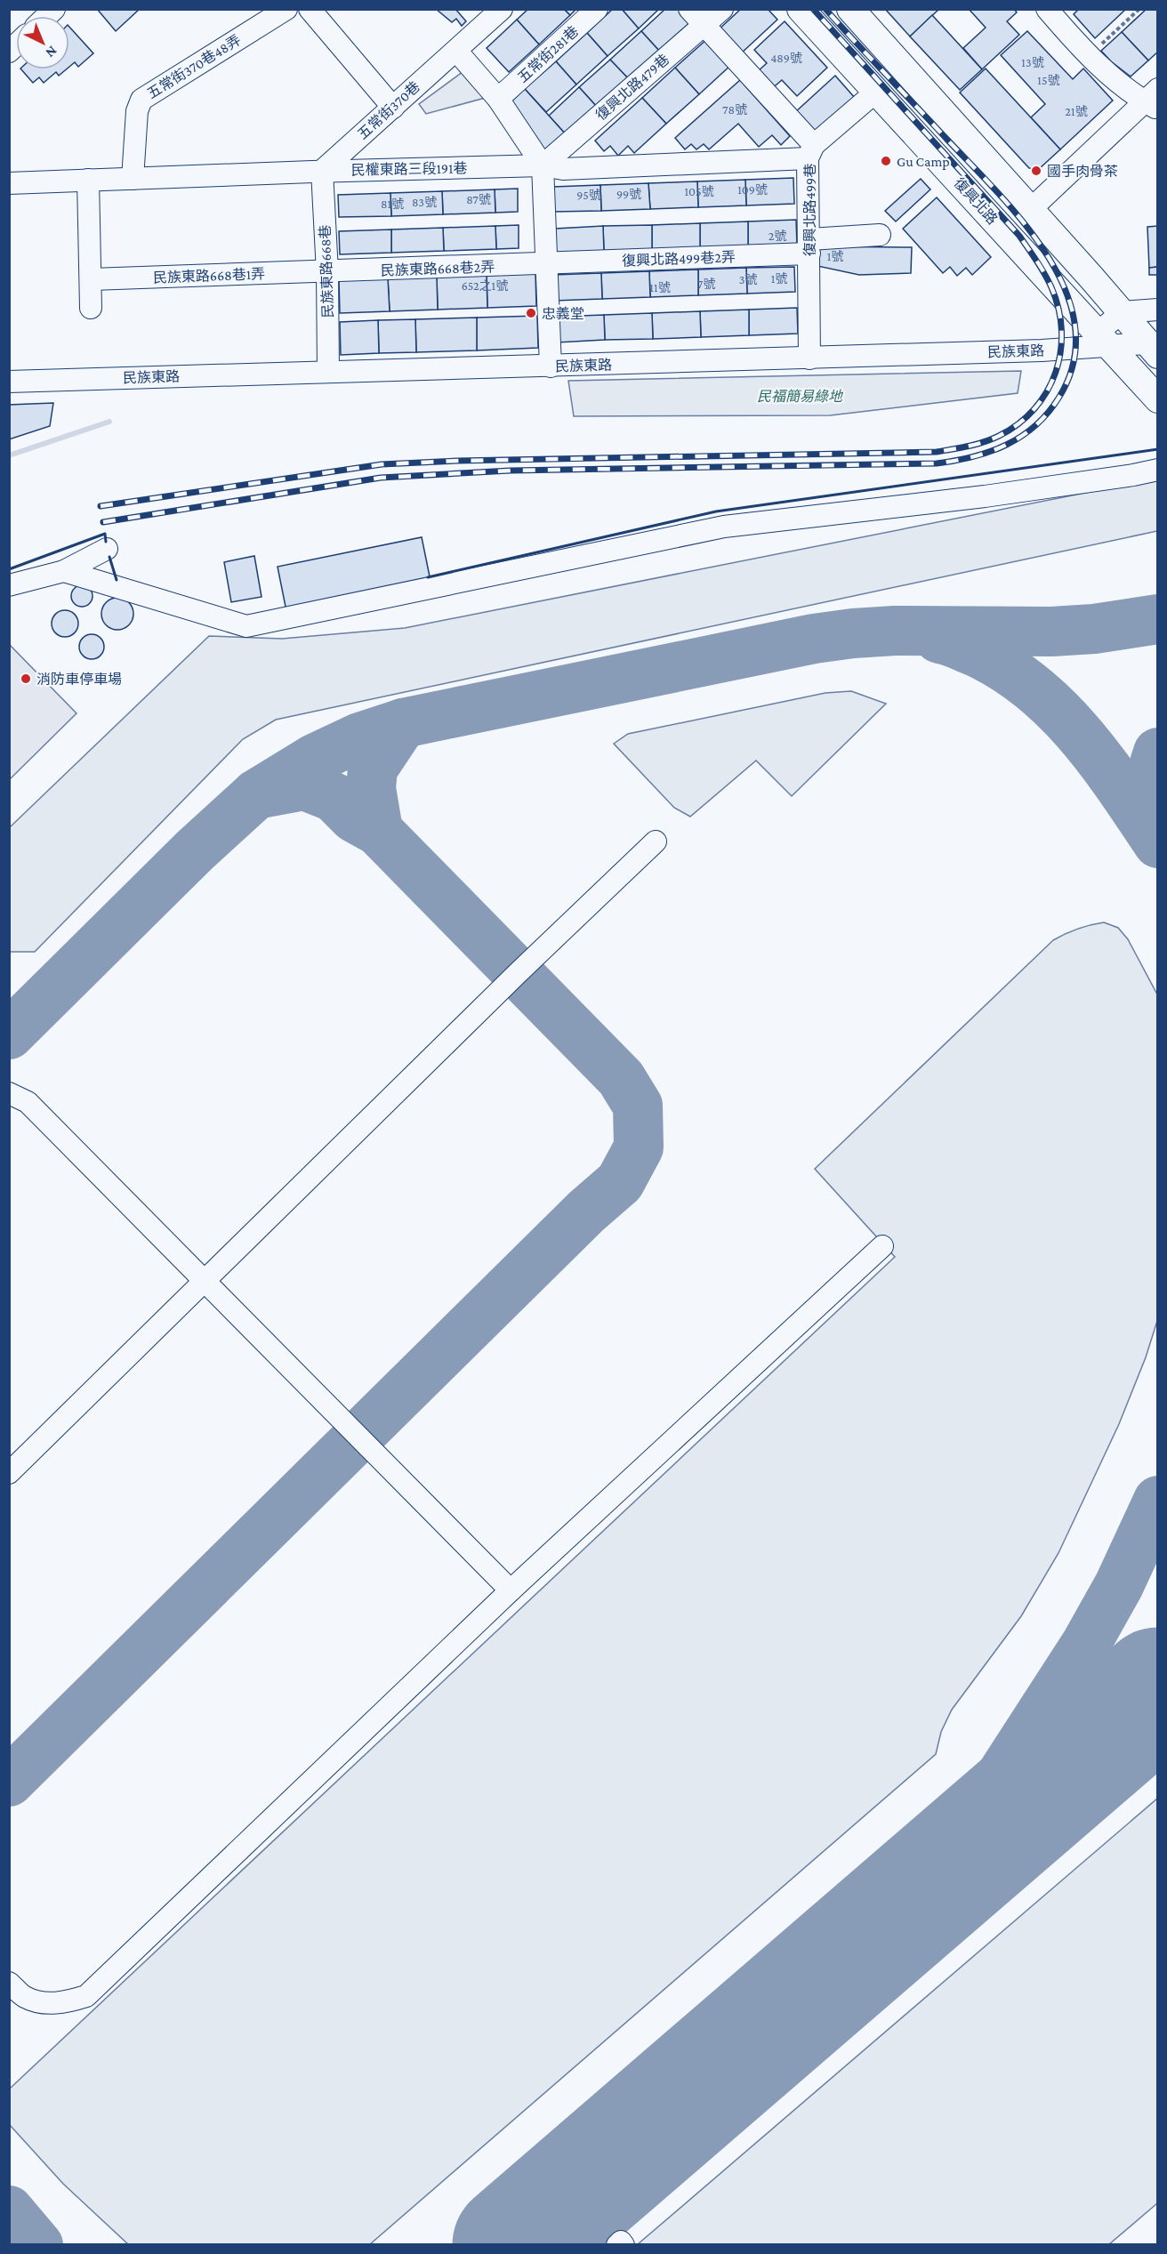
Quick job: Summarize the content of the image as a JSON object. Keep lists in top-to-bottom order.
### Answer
{
  "streets": {
    "main road": ["復興北路"],
    "street": [
      "五常街281巷",
      "五常街370巷48弄",
      "復興北路479巷",
      "五常街370巷",
      "民權東路三段191巷",
      "復興北路499巷",
      "復興北路499巷2弄",
      "民族東路668巷2弄",
      "民族東路668巷",
      "民族東路668巷1弄",
      "民族東路"
    ]
  },
  "crossings": [
    ["五常街370巷48弄", "民權東路三段191巷"],
    ["復興北路479巷", "民權東路三段191巷"],
    ["五常街370巷", "民權東路三段191巷"],
    ["五常街370巷", "民族東路668巷"],
    ["民權東路三段191巷", "復興北路499巷"],
    ["民權東路三段191巷", "民族東路668巷"],
    ["復興北路", "復興北路499巷"],
    ["復興北路", "民族東路"],
    ["復興北路499巷", "復興北路499巷2弄"],
    ["復興北路499巷", "民族東路"],
    ["復興北路499巷2弄", "民族東路668巷2弄"],
    ["民族東路668巷2弄", "民族東路668巷"],
    ["民族東路668巷2弄", "民族東路668巷1弄"],
    ["民族東路668巷", "民族東路668巷1弄"],
    ["民族東路668巷", "民族東路"]
  ],
  "parks": ["民福簡易綠地"],
  "places": [
    "Gu Camp",
    "國手肉骨茶",
    "忠義堂",
    "消防車停車場"
  ],
  "house_numbers": [
    "489號",
    "13號",
    "15號",
    "78號",
    "21號",
    "109號",
    "105號",
    "99號",
    "95號",
    "87號",
    "83號",
    "81號",
    "2號",
    "1號",
    "1號",
    "3號",
    "7號",
    "652之1號",
    "11號"
  ],
  "north": "bottom right"
}
